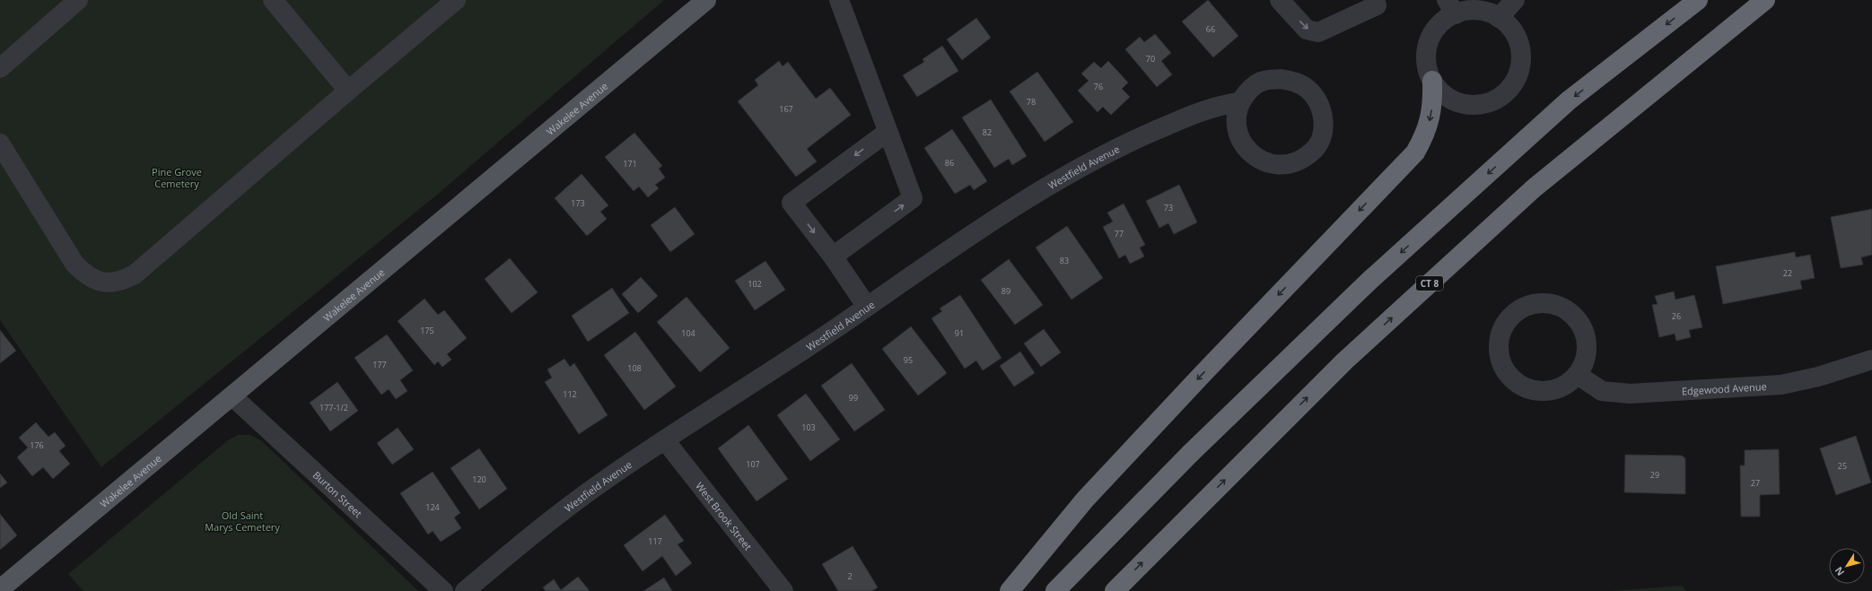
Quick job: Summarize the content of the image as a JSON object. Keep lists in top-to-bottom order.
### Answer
{
  "streets": {
    "highway": ["CT 8"],
    "main road": ["Wakelee Avenue"],
    "street": [
      "Westfield Avenue",
      "Edgewood Avenue",
      "Burton Street",
      "West Brook Street"
    ]
  },
  "crossings": [
    ["Wakelee Avenue", "Burton Street"],
    ["Westfield Avenue", "West Brook Street"]
  ],
  "parks": ["Pine Grove Cemetery", "Old Saint Marys Cemetery"],
  "house_numbers": [
    "66",
    "70",
    "76",
    "78",
    "167",
    "82",
    "86",
    "171",
    "173",
    "73",
    "77",
    "83",
    "22",
    "102",
    "89",
    "26",
    "175",
    "104",
    "91",
    "95",
    "177",
    "108",
    "112",
    "99",
    "177-1/2",
    "103",
    "176",
    "107",
    "25",
    "29",
    "120",
    "27",
    "124",
    "117",
    "2"
  ],
  "north": "bottom left"
}
